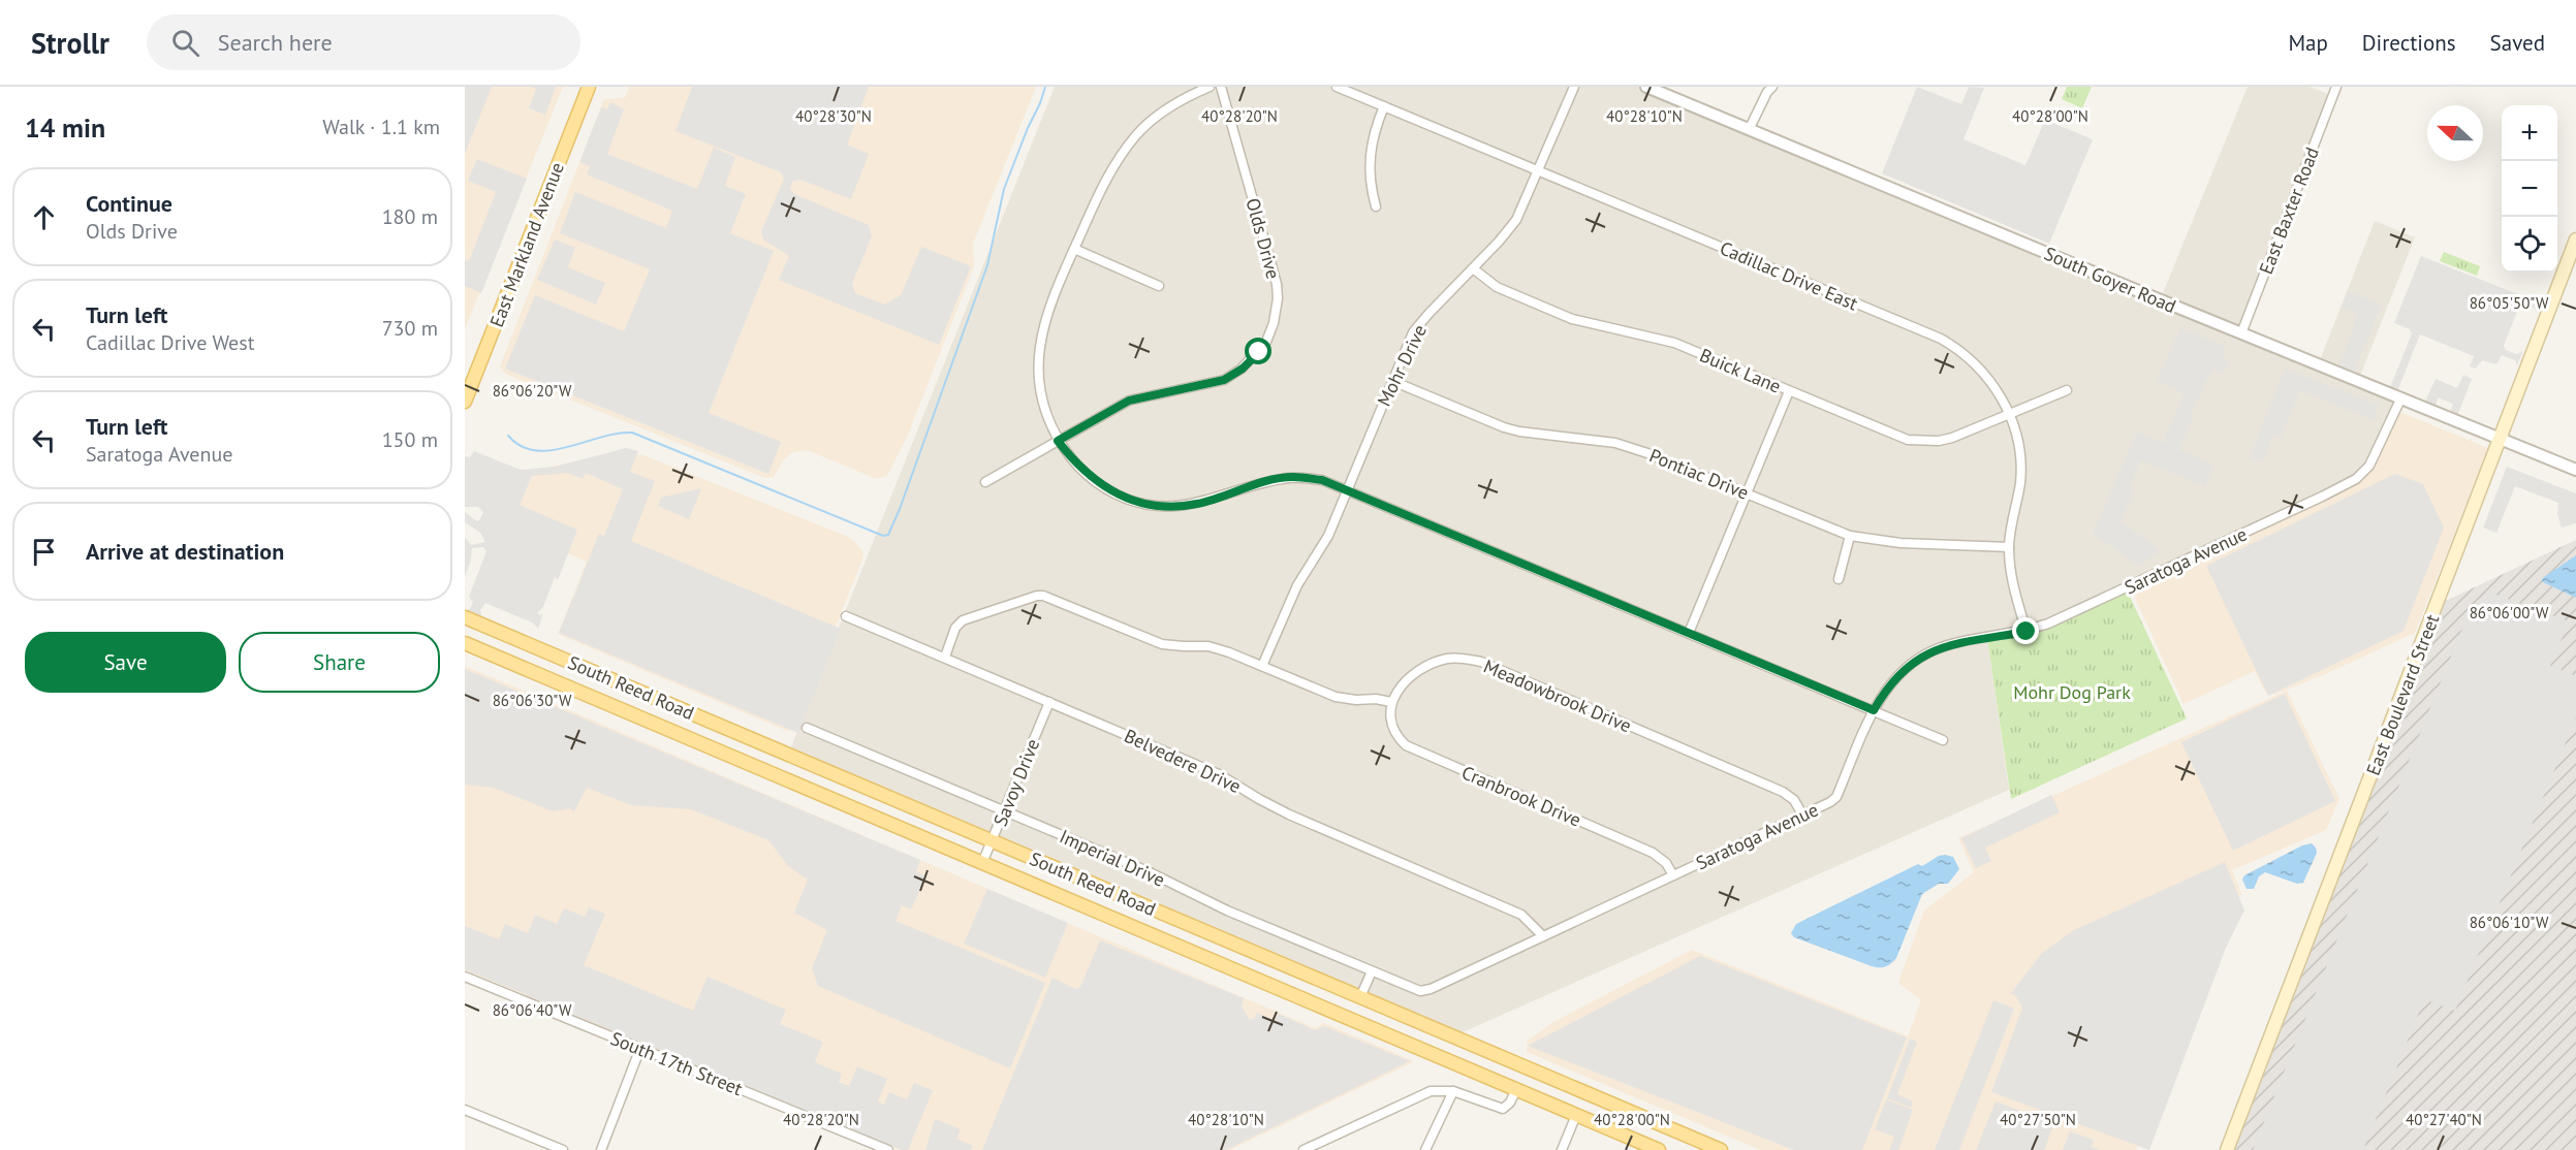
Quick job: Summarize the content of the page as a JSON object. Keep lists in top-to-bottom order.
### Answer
{
  "streets": {
    "main road": ["East Markland Avenue", "South Reed Road", "East Boulevard Street"],
    "street": [
      "East Baxter Road",
      "Olds Drive",
      "Cadillac Drive East",
      "South Goyer Road",
      "Mohr Drive",
      "Buick Lane",
      "Pontiac Drive",
      "Saratoga Avenue",
      "Meadowbrook Drive",
      "Belvedere Drive",
      "Savoy Drive",
      "Cranbrook Drive",
      "Imperial Drive",
      "South 17th Street"
    ]
  },
  "crossings": [
    ["East Baxter Road", "South Goyer Road"],
    ["Cadillac Drive East", "Mohr Drive"],
    ["Cadillac Drive East", "Buick Lane"],
    ["Cadillac Drive East", "Pontiac Drive"],
    ["Cadillac Drive East", "Saratoga Avenue"],
    ["South Goyer Road", "Saratoga Avenue"],
    ["South Goyer Road", "East Boulevard Street"],
    ["Mohr Drive", "Buick Lane"],
    ["Mohr Drive", "Pontiac Drive"],
    ["Saratoga Avenue", "Meadowbrook Drive"],
    ["Saratoga Avenue", "Belvedere Drive"],
    ["Saratoga Avenue", "Cranbrook Drive"],
    ["Saratoga Avenue", "Imperial Drive"],
    ["South Reed Road", "Savoy Drive"],
    ["Meadowbrook Drive", "Cranbrook Drive"],
    ["Belvedere Drive", "Savoy Drive"],
    ["Savoy Drive", "Imperial Drive"]
  ],
  "parks": ["Mohr Dog Park"],
  "north": "left",
  "page": {
    "header": "Strollr",
    "search": "Search here",
    "nav": ["Map", "Directions", "Saved"],
    "heading": ["14 min", "Walk · 1.1 km"],
    "map_buttons": ["+", "−"],
    "list": [
      ["Continue", "Olds Drive", "180 m"],
      ["Turn left", "Cadillac Drive West", "730 m"],
      ["Turn left", "Saratoga Avenue", "150 m"],
      "Arrive at destination"
    ],
    "buttons": ["Save", "Share"]
  },
  "coordinates": [
    "40°28'30\"N",
    "40°28'20\"N",
    "40°28'10\"N",
    "40°28'00\"N",
    "86°05'50\"W",
    "86°06'20\"W",
    "86°06'00\"W",
    "86°06'30\"W",
    "86°06'10\"W",
    "86°06'40\"W",
    "40°27'50\"N",
    "40°27'40\"N"
  ]
}
